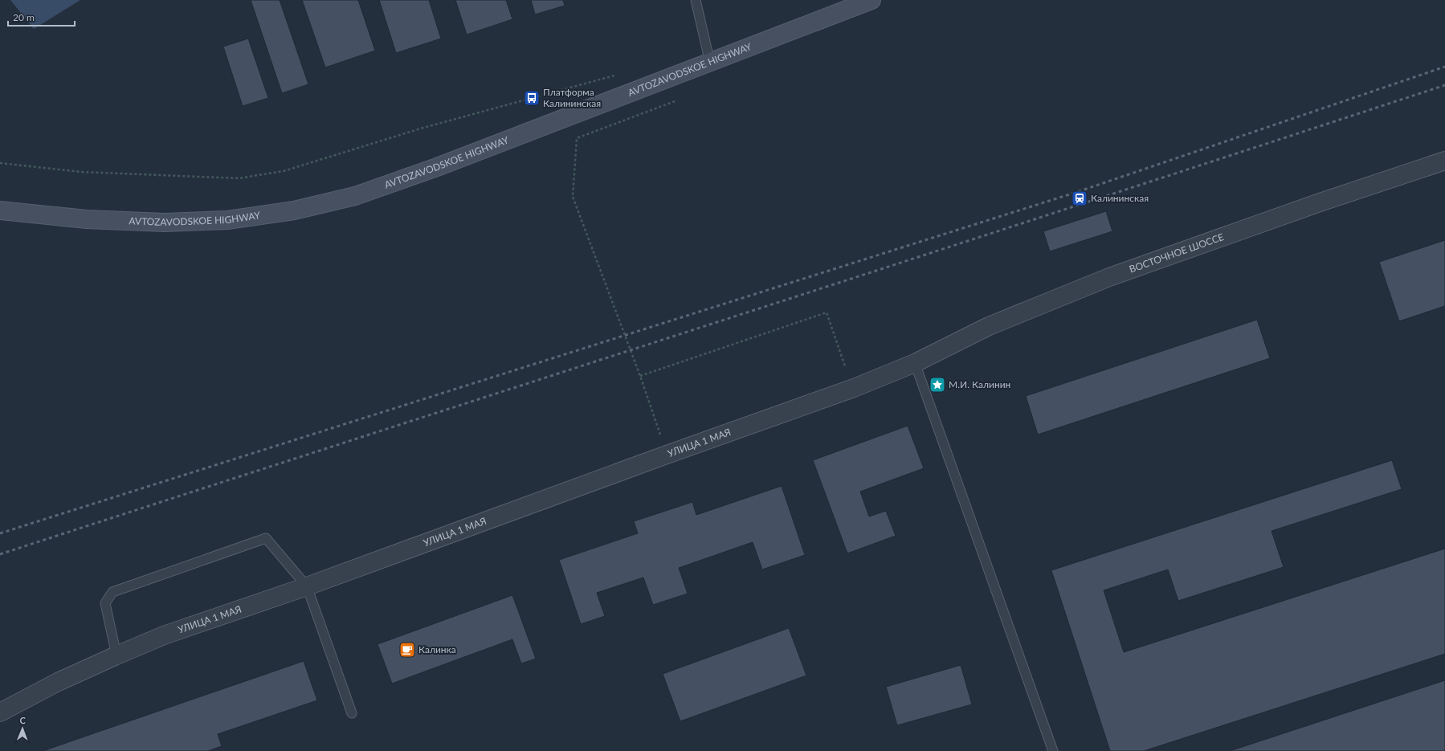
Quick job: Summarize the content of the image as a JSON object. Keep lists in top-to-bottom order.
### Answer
{
  "streets": {
    "main road": ["AVTOZAVODSKOE HIGHWAY"],
    "street": ["ВОСТОЧНОЕ ШОССЕ", "УЛИЦА 1 МАЯ"]
  },
  "crossings": [
    ["ВОСТОЧНОЕ ШОССЕ", "УЛИЦА 1 МАЯ"]
  ],
  "places": {
    "bus stop": ["Платформа Калининская"],
    "station": ["Калининская"],
    "place": ["М.И. Калинин"],
    "cafe": ["Калинка"]
  },
  "scale_bar": "20 m",
  "north": "top"
}
